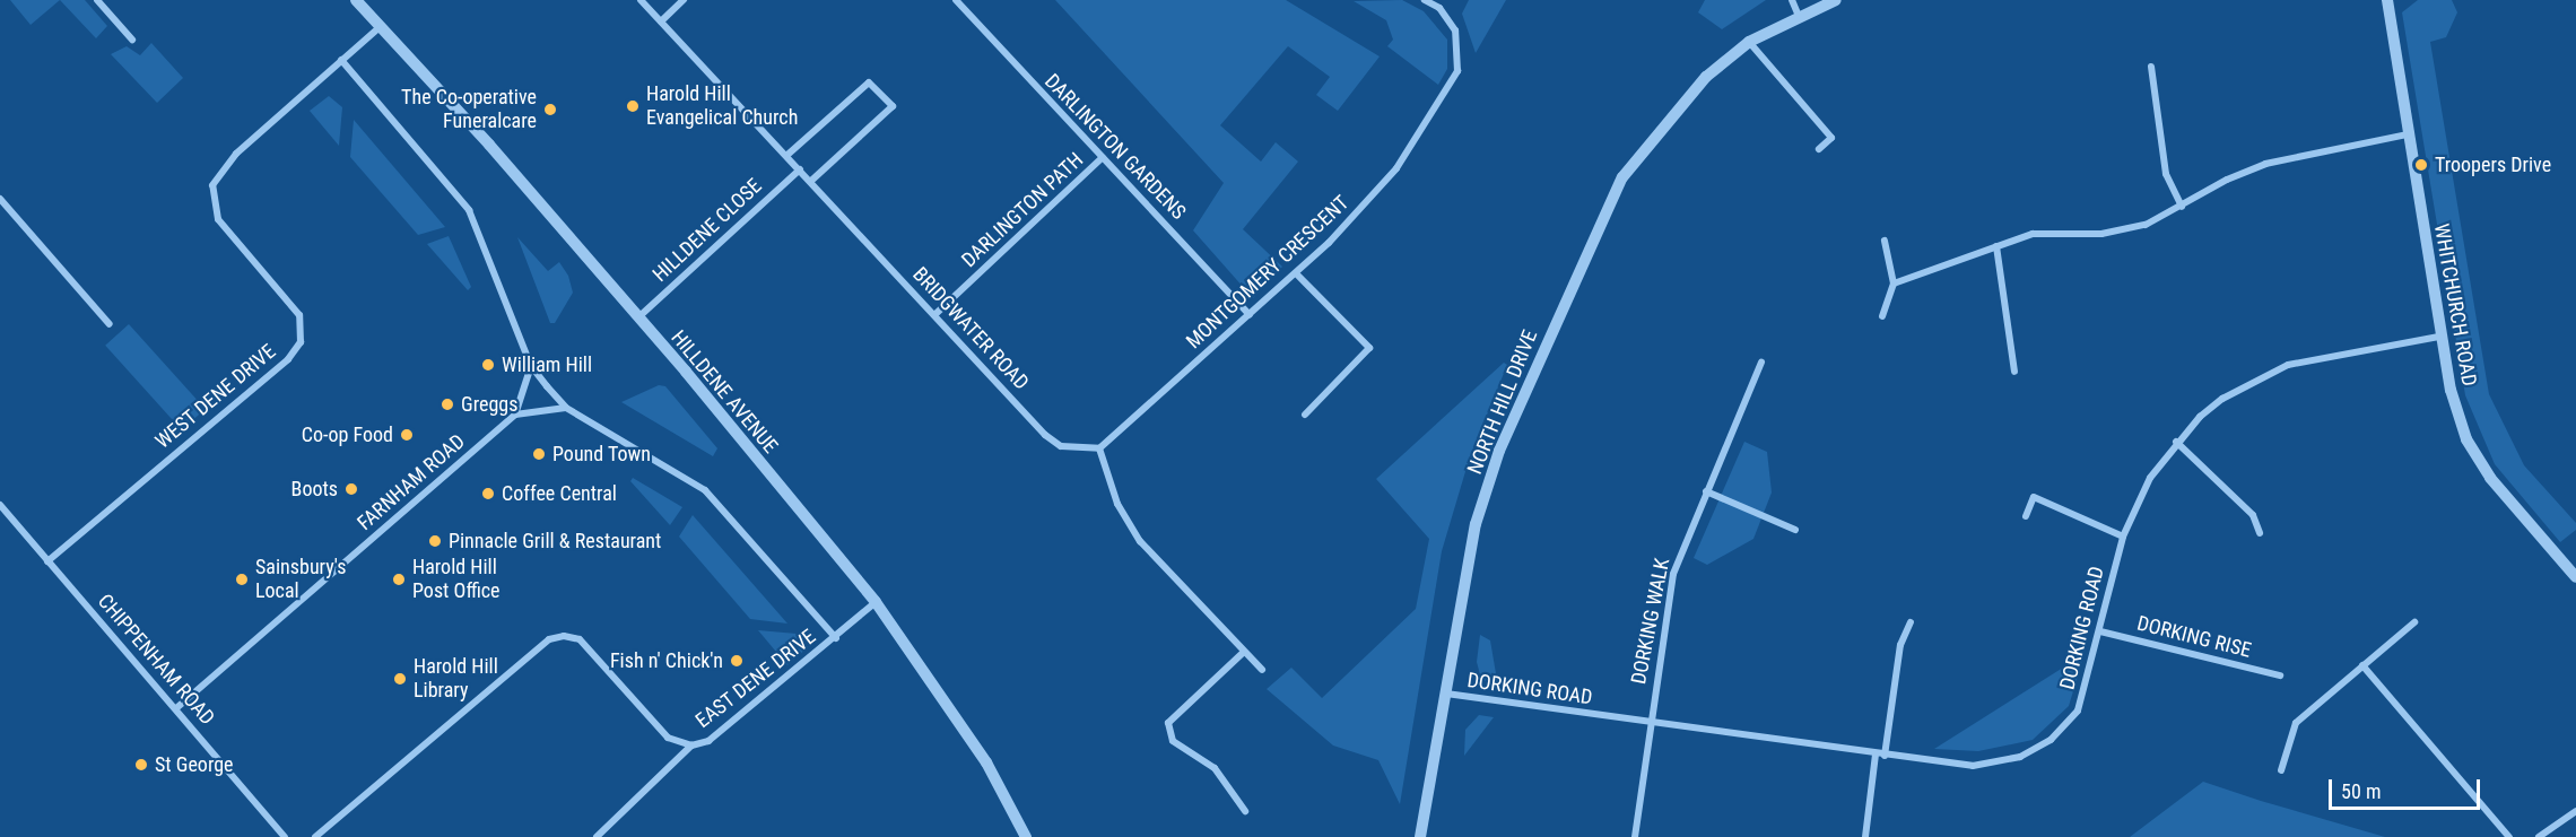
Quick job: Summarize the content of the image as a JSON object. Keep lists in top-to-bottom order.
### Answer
{
  "streets": {
    "street": [
      "DARLINGTON GARDENS",
      "DARLINGTON PATH",
      "HILLDENE CLOSE",
      "MONTGOMERY CRESCENT",
      "WHITCHURCH ROAD",
      "BRIDGWATER ROAD",
      "HILLDENE AVENUE",
      "WEST DENE DRIVE",
      "NORTH HILL DRIVE",
      "FARNHAM ROAD",
      "DORKING WALK",
      "DORKING ROAD",
      "DORKING RISE",
      "CHIPPENHAM ROAD",
      "EAST DENE DRIVE"
    ]
  },
  "crossings": [
    ["DARLINGTON GARDENS", "DARLINGTON PATH"],
    ["DARLINGTON GARDENS", "MONTGOMERY CRESCENT"],
    ["DARLINGTON PATH", "BRIDGWATER ROAD"],
    ["HILLDENE CLOSE", "BRIDGWATER ROAD"],
    ["HILLDENE CLOSE", "HILLDENE AVENUE"],
    ["MONTGOMERY CRESCENT", "BRIDGWATER ROAD"],
    ["WHITCHURCH ROAD", "DORKING ROAD"],
    ["HILLDENE AVENUE", "WEST DENE DRIVE"],
    ["HILLDENE AVENUE", "EAST DENE DRIVE"],
    ["WEST DENE DRIVE", "CHIPPENHAM ROAD"],
    ["NORTH HILL DRIVE", "DORKING ROAD"],
    ["FARNHAM ROAD", "CHIPPENHAM ROAD"],
    ["DORKING WALK", "DORKING ROAD"],
    ["DORKING ROAD", "DORKING RISE"]
  ],
  "places": [
    "Harold Hill Evangelical Church",
    "The Co-operative Funeralcare",
    "Troopers Drive",
    "William Hill",
    "Greggs",
    "Co-op Food",
    "Pound Town",
    "Boots",
    "Coffee Central",
    "Pinnacle Grill & Restaurant",
    "Sainsbury's Local",
    "Harold Hill Post Office",
    "Fish n' Chick'n",
    "Harold Hill Library",
    "St George"
  ],
  "scale_bar": "50 m"
}
